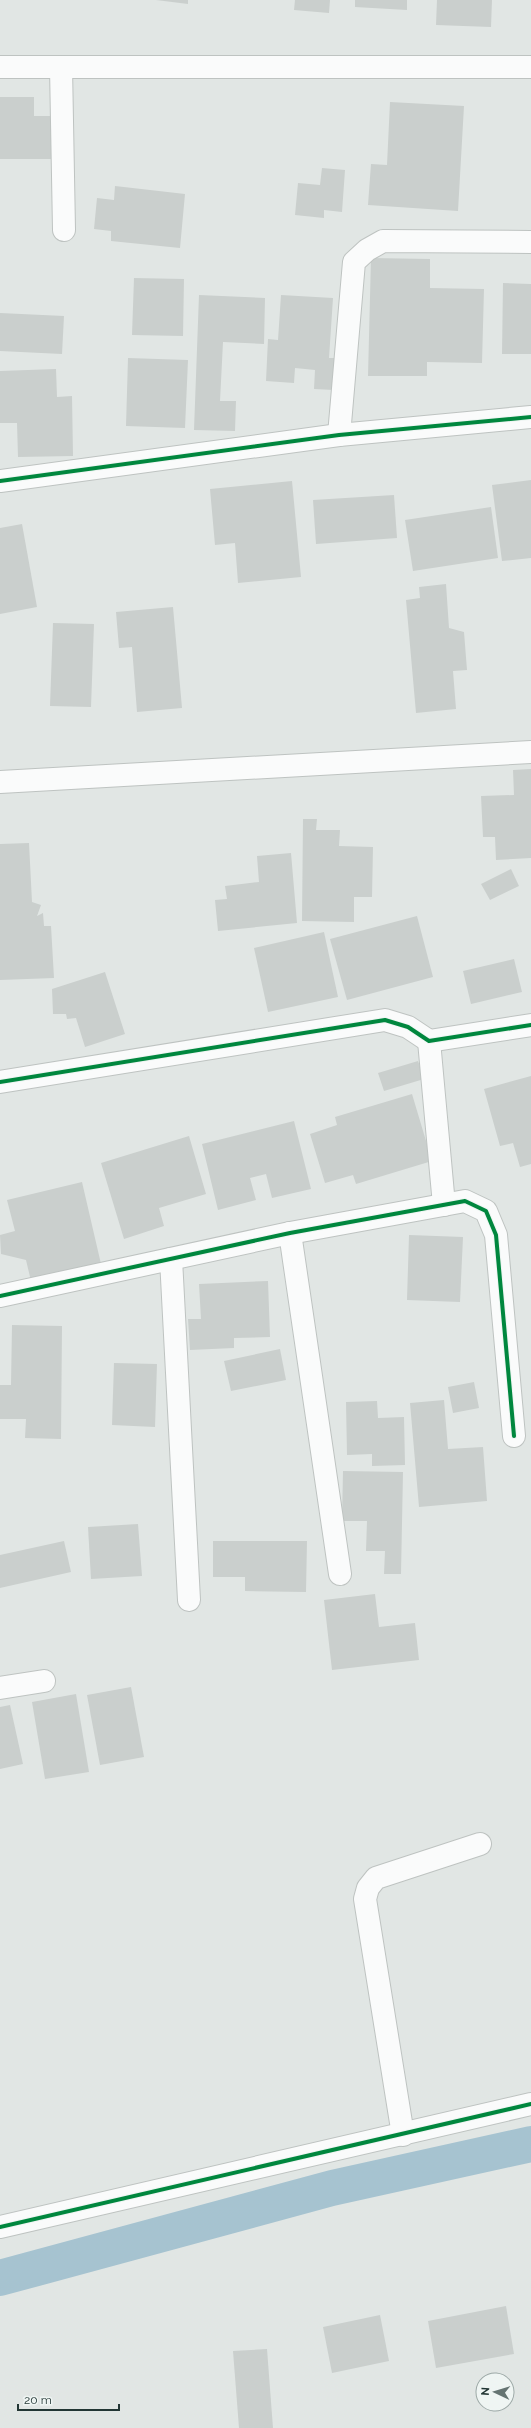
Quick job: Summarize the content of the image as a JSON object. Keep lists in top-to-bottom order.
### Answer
{
  "scale_bar": "20 m",
  "north": "left"
}
